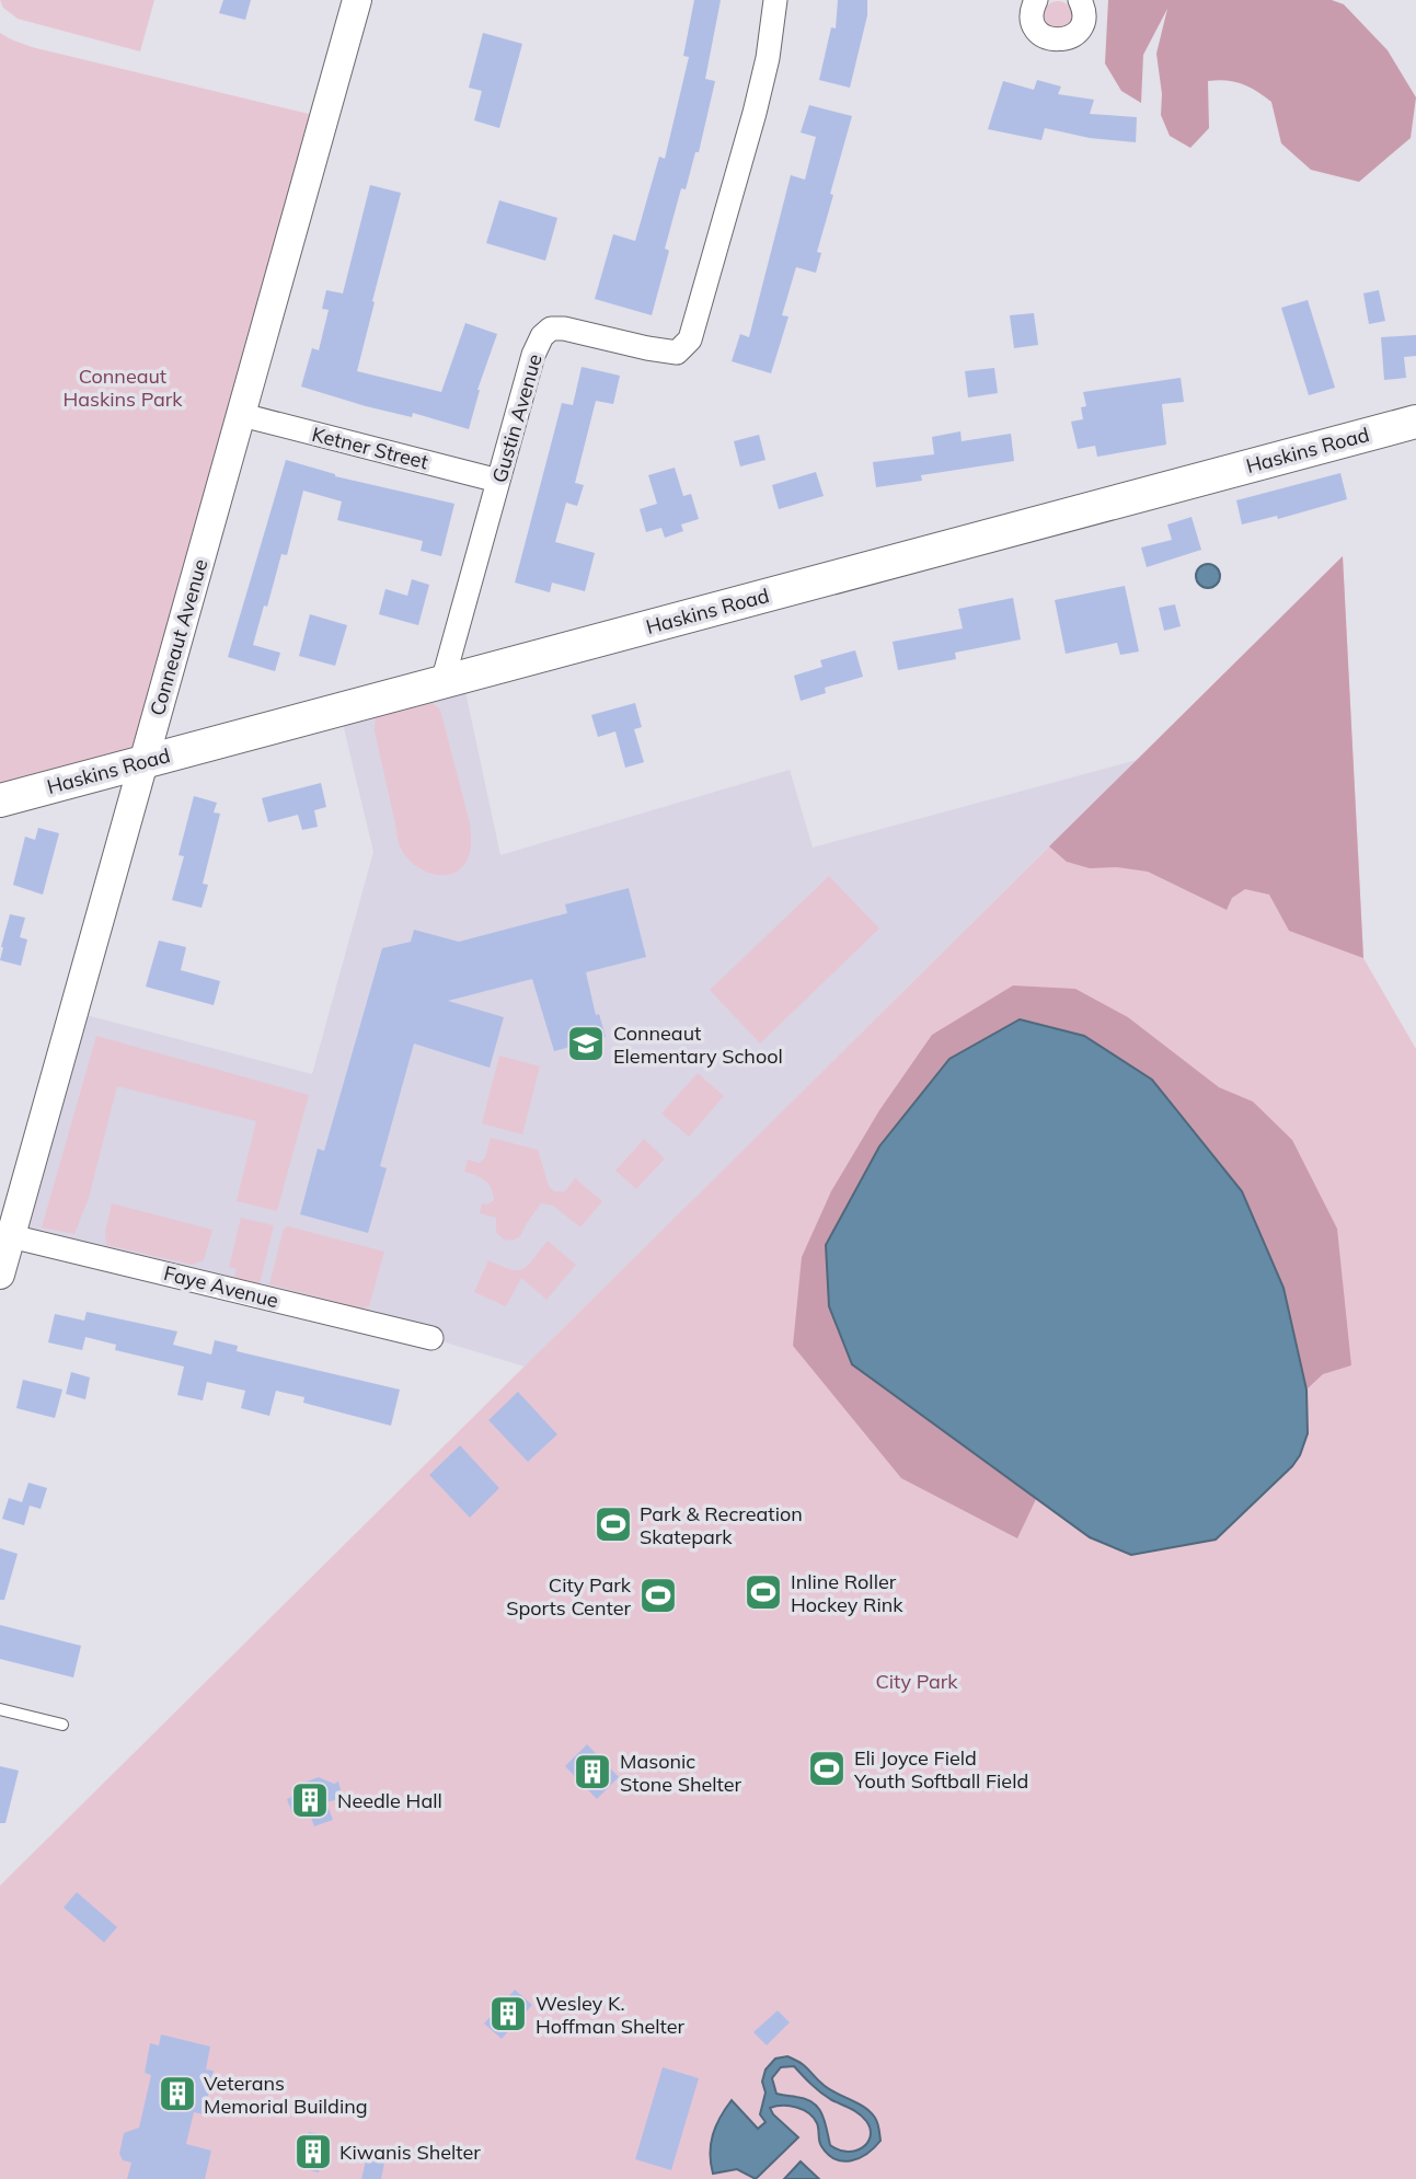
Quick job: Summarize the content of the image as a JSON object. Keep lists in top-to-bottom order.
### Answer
{
  "streets": {
    "main road": ["Haskins Road"],
    "street": [
      "Gustin Avenue",
      "Ketner Street",
      "Conneaut Avenue",
      "Faye Avenue"
    ]
  },
  "crossings": [
    ["Gustin Avenue", "Ketner Street"],
    ["Gustin Avenue", "Haskins Road"],
    ["Ketner Street", "Conneaut Avenue"],
    ["Haskins Road", "Conneaut Avenue"],
    ["Conneaut Avenue", "Faye Avenue"]
  ],
  "parks": ["Conneaut Haskins Park", "City Park"],
  "places": {
    "school or university": ["Conneaut Elementary School"],
    "sports": [
      "Park & Recreation Skatepark",
      "Inline Roller Hockey Rink",
      "City Park Sports Center",
      "Eli Joyce Field Youth Softball Field"
    ],
    "building": [
      "Masonic Stone Shelter",
      "Needle Hall",
      "Wesley K. Hoffman Shelter",
      "Veterans Memorial Building",
      "Kiwanis Shelter"
    ]
  }
}
